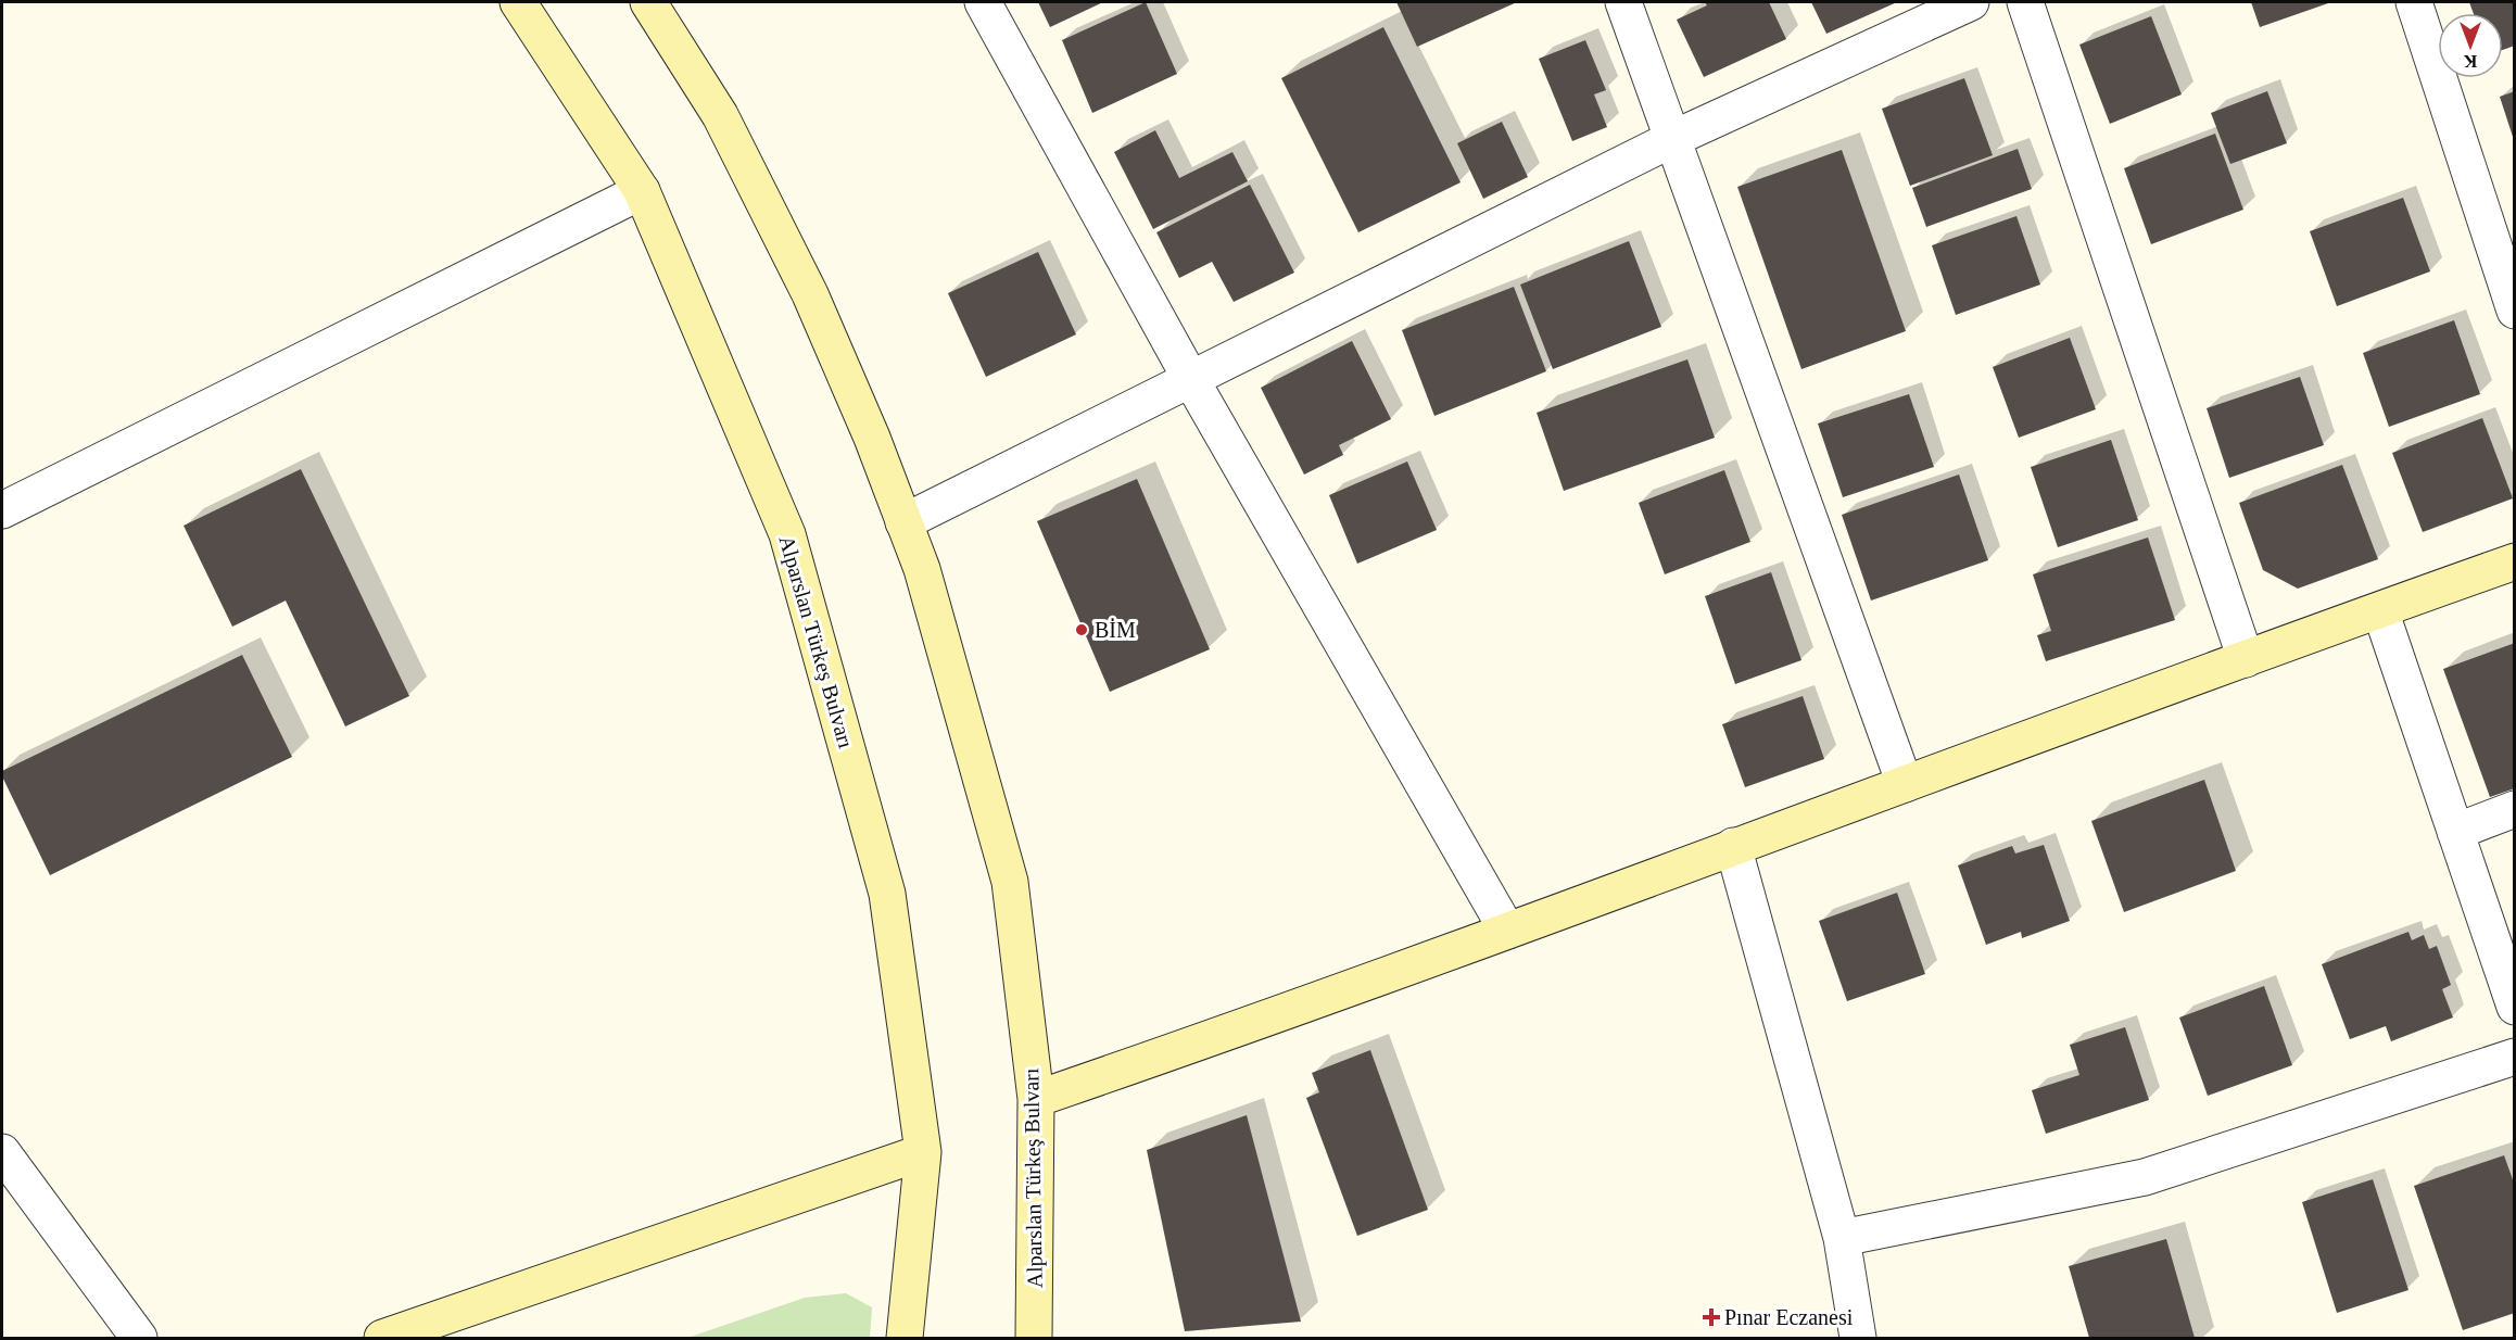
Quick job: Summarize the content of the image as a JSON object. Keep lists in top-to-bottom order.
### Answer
{
  "streets": {
    "main road": ["Alparslan Türkeş Bulvarı"]
  },
  "places": {
    "other": ["BİM"],
    "health": ["Pınar Eczanesi"]
  },
  "north": "bottom"
}
